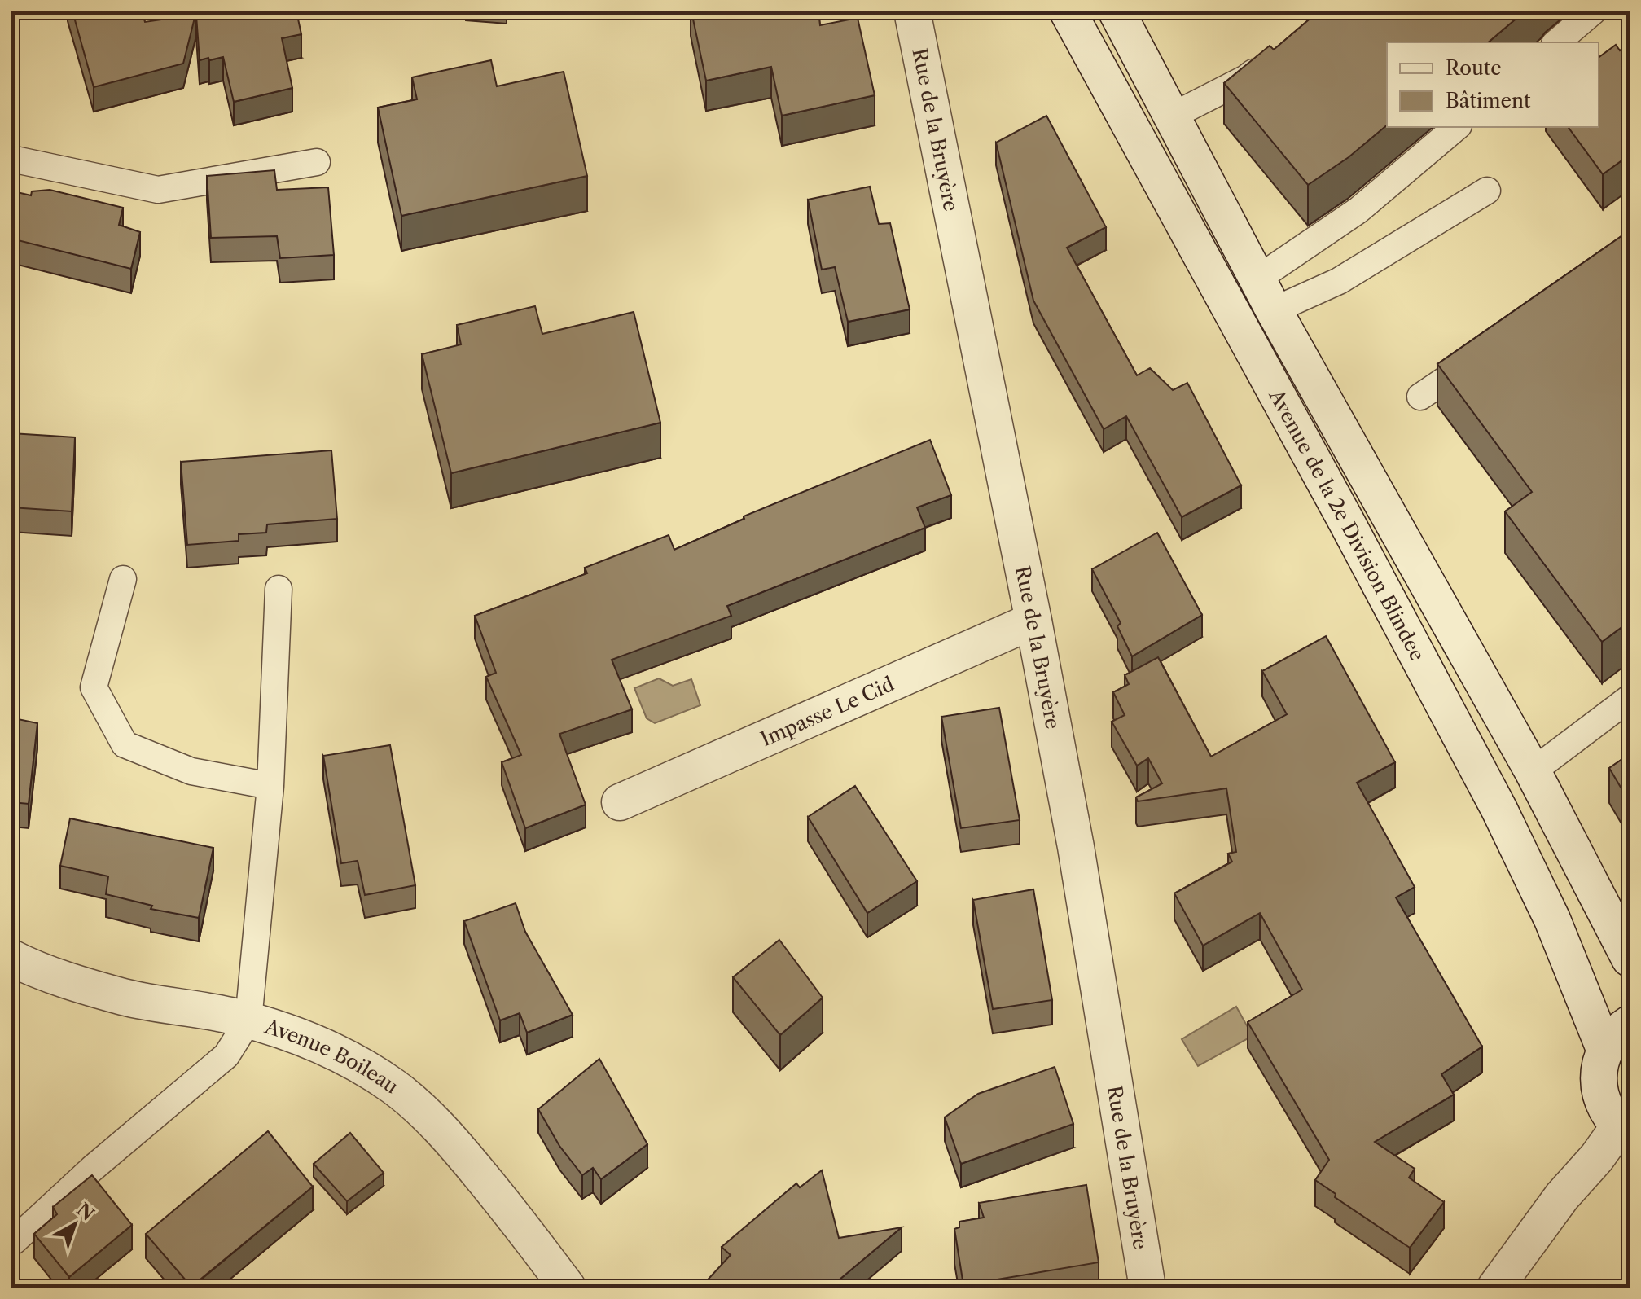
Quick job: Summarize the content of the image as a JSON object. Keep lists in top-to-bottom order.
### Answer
{
  "streets": {
    "street": [
      "Rue de la Bruyère",
      "Avenue de la 2e Division Blindee",
      "Impasse Le Cid",
      "Avenue Boileau"
    ]
  },
  "crossings": [
    ["Rue de la Bruyère", "Impasse Le Cid"]
  ],
  "legend": ["Route", "Bâtiment"],
  "north": "top right"
}
